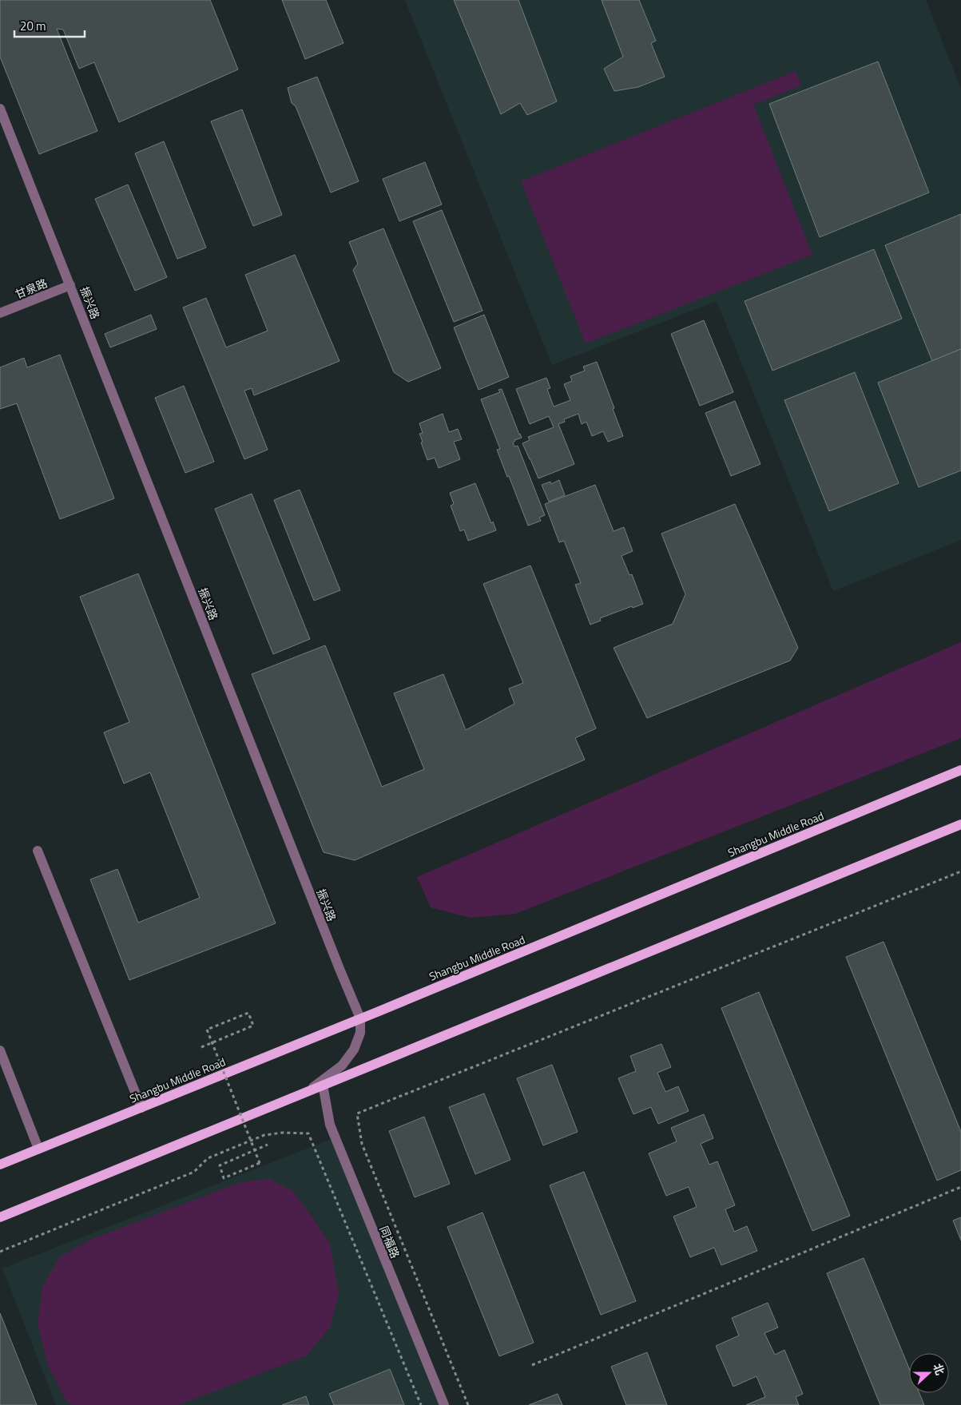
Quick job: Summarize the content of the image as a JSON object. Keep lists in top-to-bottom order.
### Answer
{
  "streets": {
    "main road": ["Shangbu Middle Road"],
    "street": ["甘泉路", "振兴路", "同福路"]
  },
  "crossings": [
    ["甘泉路", "振兴路"],
    ["振兴路", "Shangbu Middle Road"]
  ],
  "scale_bar": "20 m",
  "north": "right"
}
